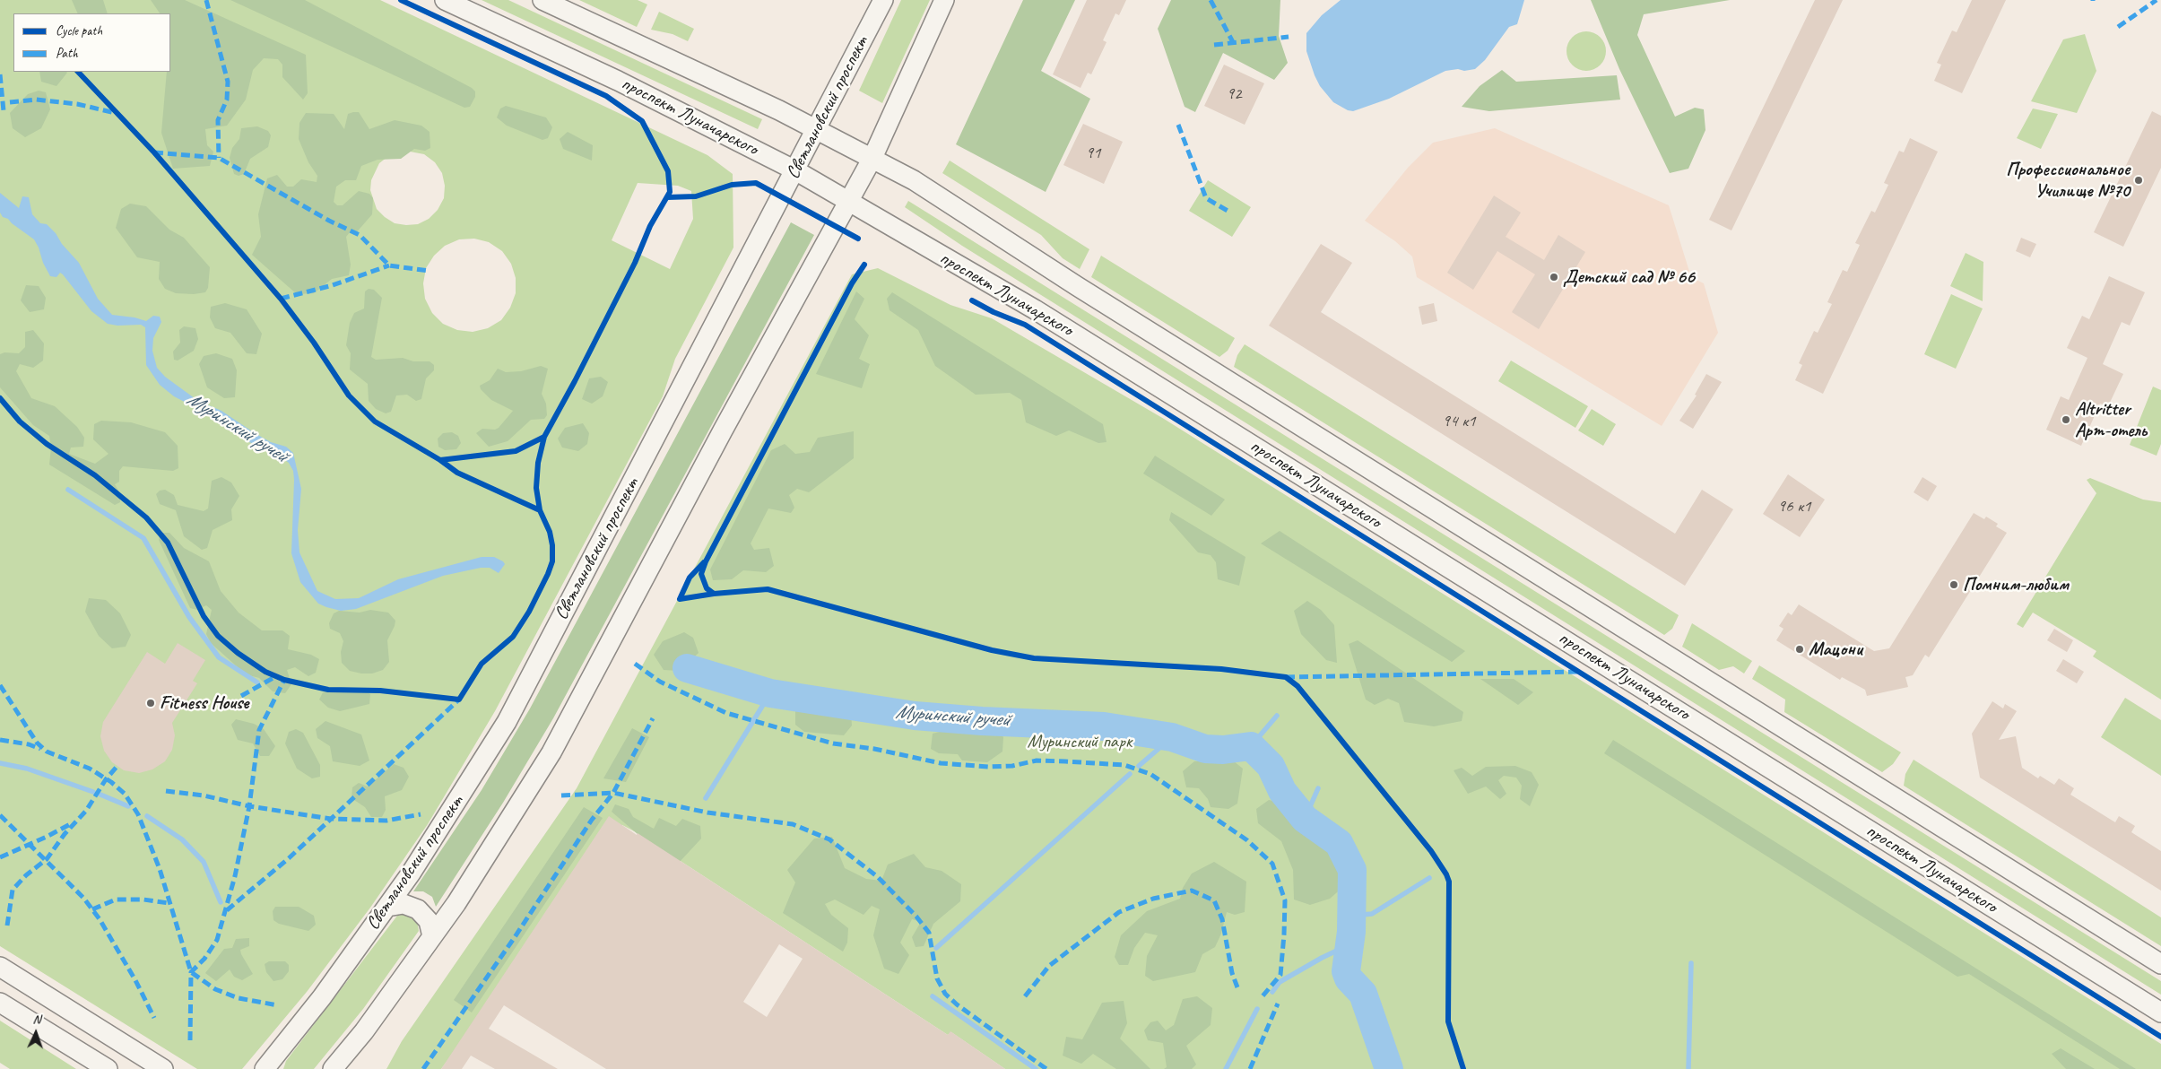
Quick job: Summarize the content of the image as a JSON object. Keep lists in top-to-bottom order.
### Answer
{
  "streets": {
    "main road": ["Светлановский проспект", "проспект Луначарского"]
  },
  "crossings": [
    ["Светлановский проспект", "проспект Луначарского"]
  ],
  "water": ["Муринский ручей"],
  "parks": ["Муринский парк"],
  "places": [
    "Профессиональное Училище №70",
    "Детский сад № 66",
    "Altritter Арт-отель",
    "Помним-любим",
    "Мацони",
    "Fitness House"
  ],
  "house_numbers": [
    "92",
    "91",
    "94 к1",
    "96 к1"
  ],
  "legend": ["Cycle path", "Path"],
  "north": "top"
}
